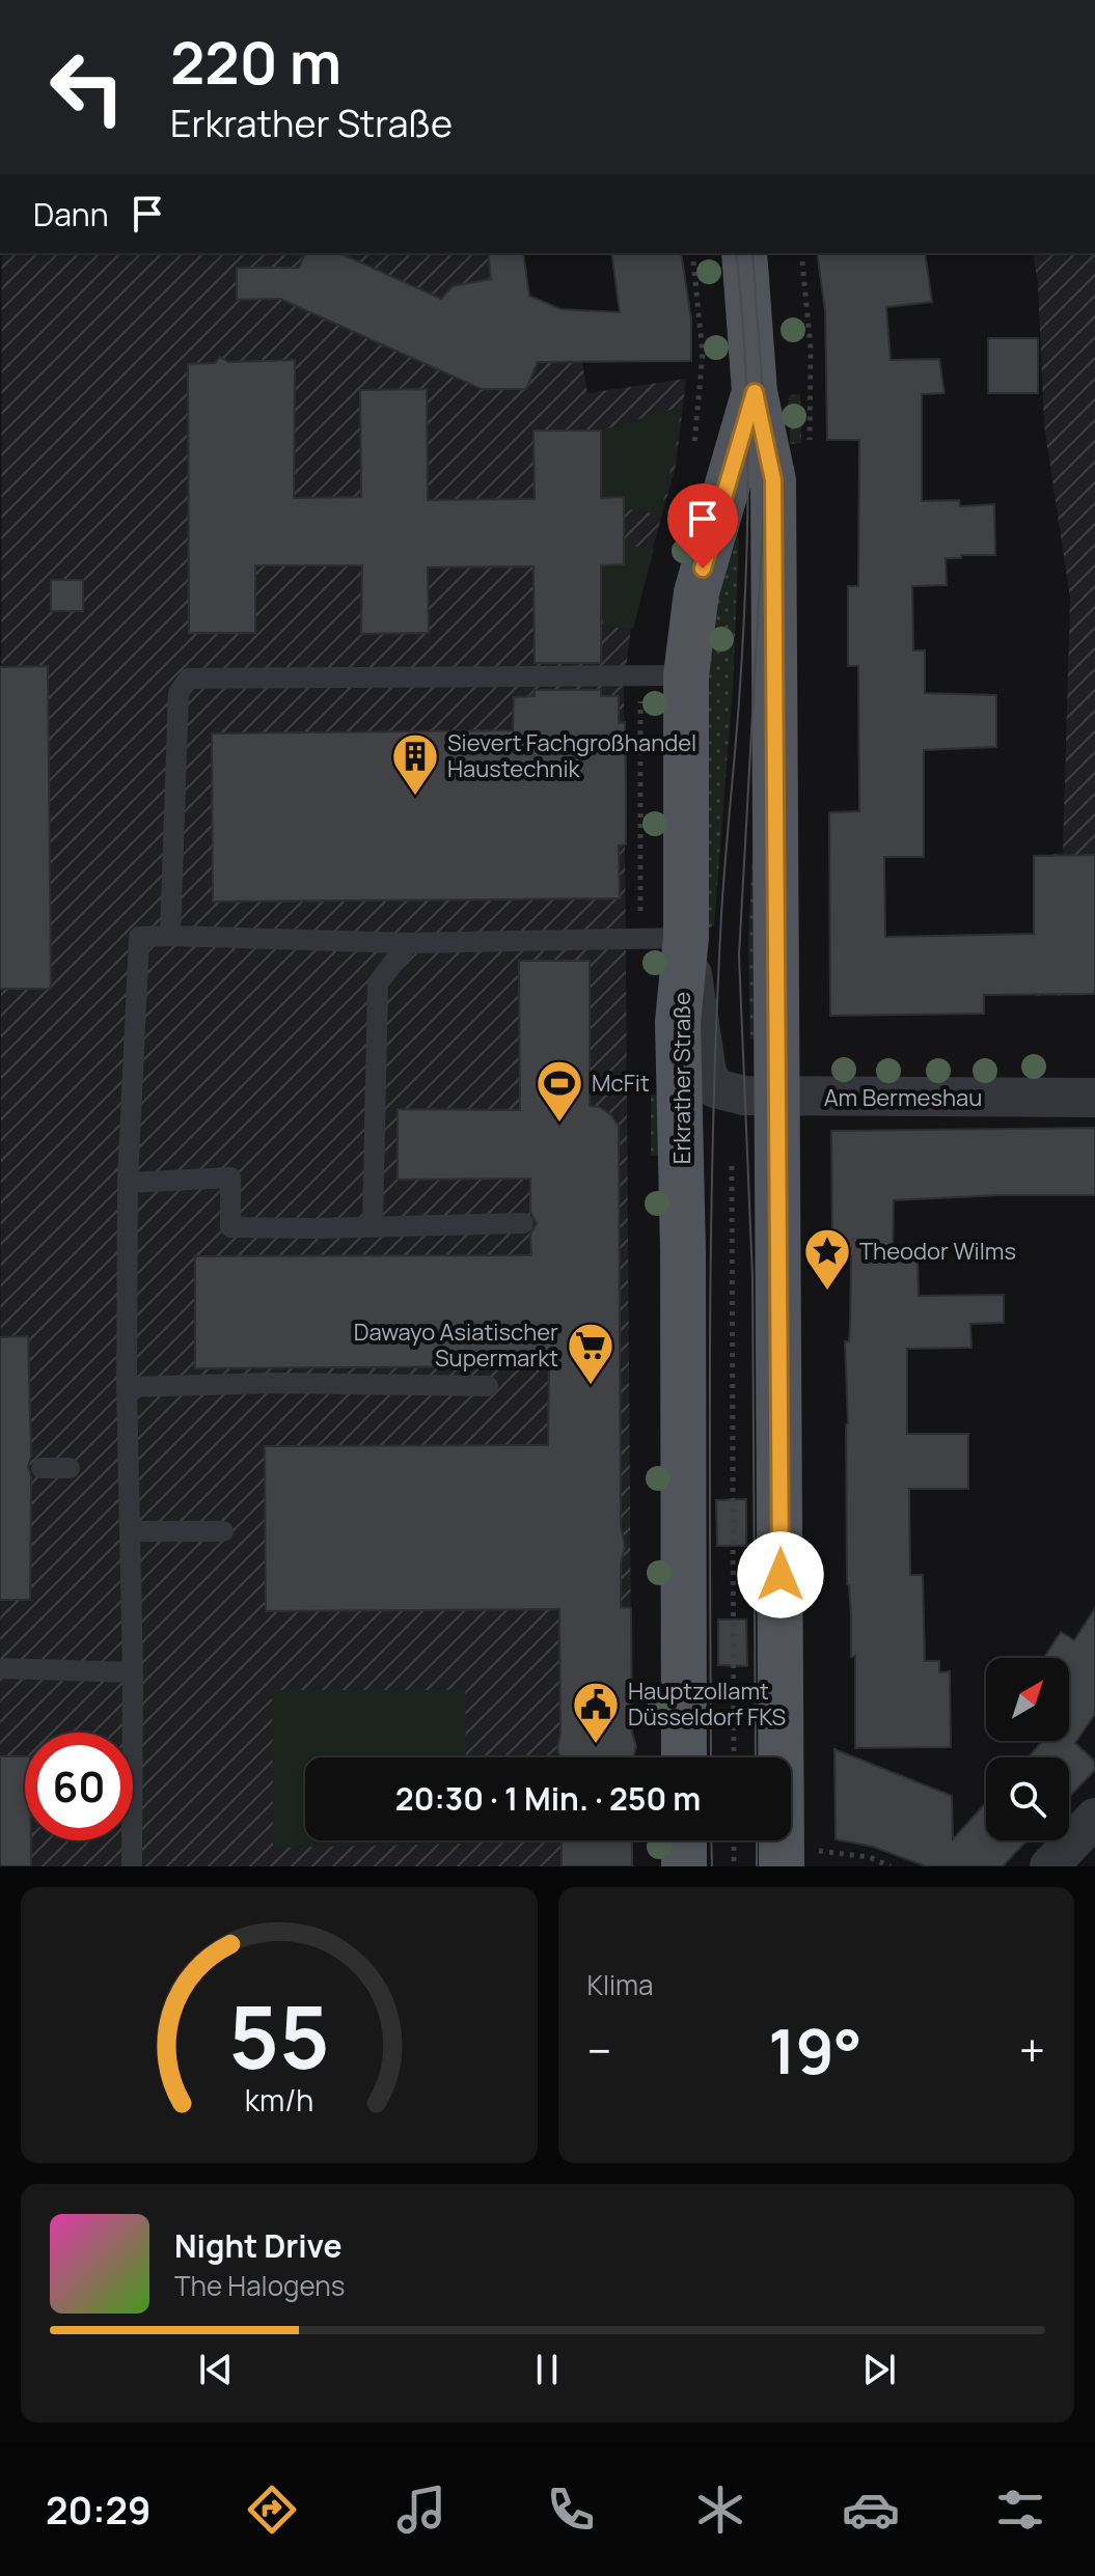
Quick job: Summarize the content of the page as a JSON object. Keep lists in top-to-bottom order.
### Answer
{
  "streets": {
    "main road": ["Erkrather Straße"],
    "street": ["Am Bermeshau"]
  },
  "crossings": [
    ["Erkrather Straße", "Am Bermeshau"]
  ],
  "places": {
    "building": ["Sievert Fachgroßhandel Haustechnik"],
    "sports": ["McFit"],
    "place": ["Theodor Wilms"],
    "supermarket": ["Dawayo Asiatischer Supermarkt"],
    "public building": ["Hauptzollamt Düsseldorf FKS"]
  },
  "north": "top right",
  "page": {
    "turn": ["220 m", "Erkrather Straße"],
    "then": "Dann",
    "limit": "60",
    "trip": "20:30 · 1 Min. · 250 m",
    "tile": "Klima",
    "heat": ["−", "19°", "+"],
    "song": ["Night Drive", "The Halogens"],
    "tabs": "20:29",
    "gauge": ["55", "km/h"]
  }
}
